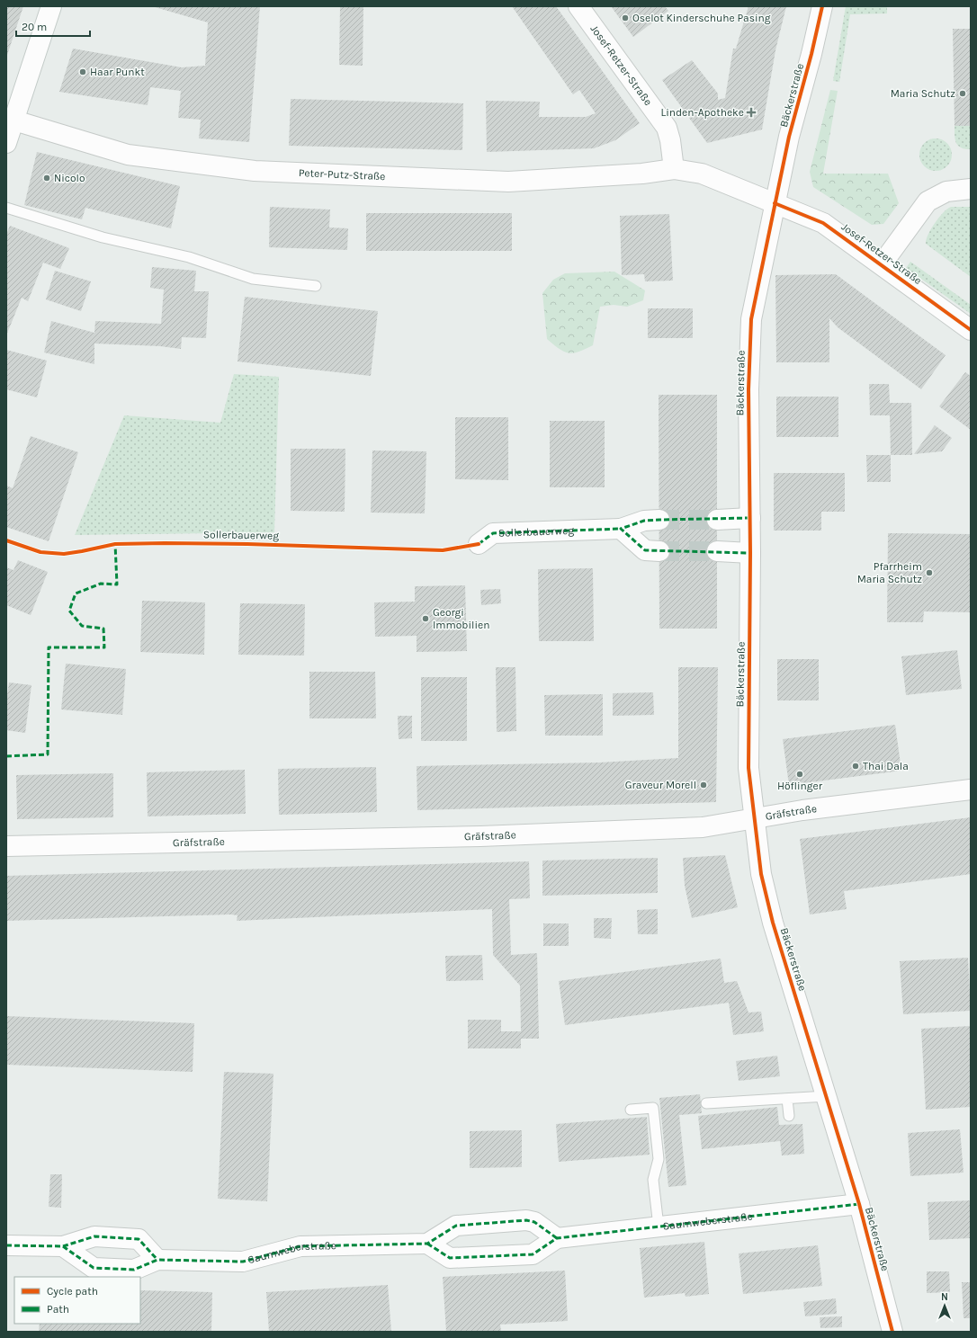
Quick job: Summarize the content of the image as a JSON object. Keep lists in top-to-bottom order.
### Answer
{
  "streets": {
    "street": [
      "Josef-Retzer-Straße",
      "Bäckerstraße",
      "Peter-Putz-Straße",
      "Sollerbauerweg",
      "Gräfstraße",
      "Saumweberstraße"
    ]
  },
  "crossings": [
    ["Josef-Retzer-Straße", "Bäckerstraße"],
    ["Josef-Retzer-Straße", "Peter-Putz-Straße"],
    ["Bäckerstraße", "Gräfstraße"],
    ["Bäckerstraße", "Saumweberstraße"]
  ],
  "places": {
    "other": [
      "Oselot Kinderschuhe Pasing",
      "Haar Punkt",
      "Maria Schutz",
      "Nicolo",
      "Pfarrheim Maria Schutz",
      "Georgi Immobilien",
      "Thai Dala",
      "Höflinger",
      "Graveur Morell"
    ],
    "health": ["Linden-Apotheke"]
  },
  "legend": ["Cycle path", "Path"],
  "scale_bar": "20 m",
  "north": "top"
}
